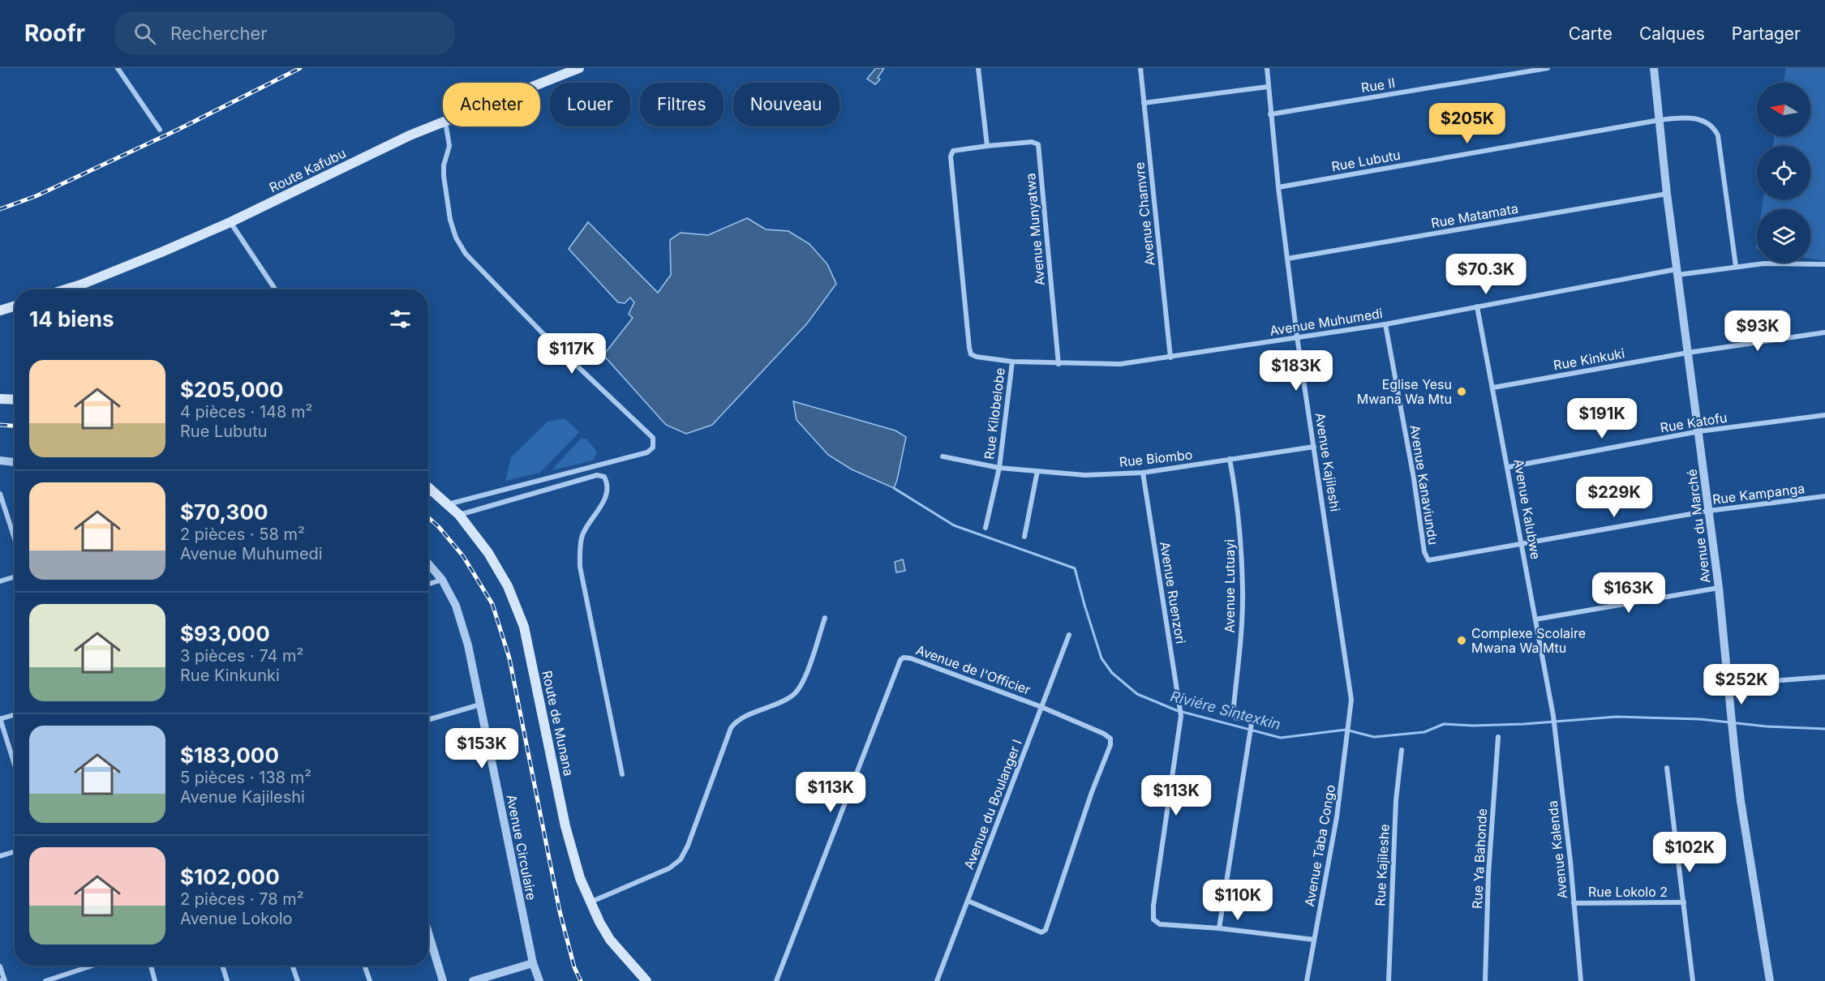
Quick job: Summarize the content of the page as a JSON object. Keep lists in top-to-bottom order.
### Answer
{
  "streets": {
    "main road": ["Route Kafubu", "Route de Munana"],
    "street": [
      "Rue II",
      "Rue Lubutu",
      "Avenue Chamvre",
      "Rue Matamata",
      "Avenue Munyatwa",
      "Avenue Muhumedi",
      "Rue Kinkuki",
      "Rue Kilobelobe",
      "Rue Katofu",
      "Rue Biombo",
      "Avenue Kajileshi",
      "Avenue Kanaviundu",
      "Rue Kampanga",
      "Avenue Kalubwe",
      "Avenue du Marché",
      "Avenue Lutuayi",
      "Avenue Ruenzori",
      "Avenue de l'Officier",
      "Avenue du Boulanger I",
      "Avenue Taba Congo",
      "Avenue Circulaire",
      "Avenue Kalenda",
      "Rue Ya Bahonde",
      "Rue Kajileshe",
      "Rue Lokolo 2"
    ]
  },
  "crossings": [
    ["Rue II", "Avenue Kajileshi"],
    ["Rue Lubutu", "Avenue Muhumedi"],
    ["Rue Lubutu", "Avenue Kajileshi"],
    ["Rue Lubutu", "Avenue du Marché"],
    ["Avenue Chamvre", "Avenue Muhumedi"],
    ["Rue Matamata", "Avenue Kajileshi"],
    ["Rue Matamata", "Avenue du Marché"],
    ["Avenue Munyatwa", "Avenue Muhumedi"],
    ["Avenue Muhumedi", "Rue Kilobelobe"],
    ["Avenue Muhumedi", "Avenue Kajileshi"],
    ["Avenue Muhumedi", "Avenue Kanaviundu"],
    ["Avenue Muhumedi", "Avenue Kalubwe"],
    ["Avenue Muhumedi", "Avenue du Marché"],
    ["Rue Kinkuki", "Avenue Kalubwe"],
    ["Rue Kinkuki", "Avenue du Marché"],
    ["Rue Kilobelobe", "Rue Biombo"],
    ["Rue Katofu", "Avenue Kalubwe"],
    ["Rue Katofu", "Avenue du Marché"],
    ["Rue Biombo", "Avenue Kajileshi"],
    ["Rue Biombo", "Avenue Lutuayi"],
    ["Rue Biombo", "Avenue Ruenzori"],
    ["Avenue Kajileshi", "Avenue Taba Congo"],
    ["Avenue Kanaviundu", "Rue Kampanga"],
    ["Rue Kampanga", "Avenue Kalubwe"],
    ["Rue Kampanga", "Avenue du Marché"],
    ["Avenue Kalubwe", "Avenue Kalenda"],
    ["Avenue Lutuayi", "Avenue Ruenzori"],
    ["Avenue de l'Officier", "Avenue du Boulanger I"],
    ["Avenue Kalenda", "Rue Lokolo 2"]
  ],
  "water": ["Riviére Sintexkin"],
  "places": ["Eglise Yesu Mwana Wa Mtu", "Complexe Scolaire Mwana Wa Mtu"],
  "north": "left",
  "page": {
    "header": "Roofr",
    "search": "Rechercher",
    "nav": ["Carte", "Calques", "Partager"],
    "chip": [
      "Acheter",
      "Louer",
      "Filtres",
      "Nouveau"
    ],
    "price": [
      "$205K",
      "$70.3K",
      "$93K",
      "$117K",
      "$183K",
      "$191K",
      "$229K",
      "$163K",
      "$252K",
      "$153K",
      "$113K",
      "$113K",
      "$102K",
      "$110K"
    ],
    "heading": "14 biens",
    "list": [
      {
        "name": "$205,000",
        "note": "4 pièces · 148 m² · Rue Lubutu"
      },
      {
        "name": "$70,300",
        "note": "2 pièces · 58 m² · Avenue Muhumedi"
      },
      {
        "name": "$93,000",
        "note": "3 pièces · 74 m² · Rue Kinkunki"
      },
      {
        "name": "$183,000",
        "note": "5 pièces · 138 m² · Avenue Kajileshi"
      },
      {
        "name": "$102,000",
        "note": "2 pièces · 78 m² · Avenue Lokolo"
      }
    ]
  }
}
